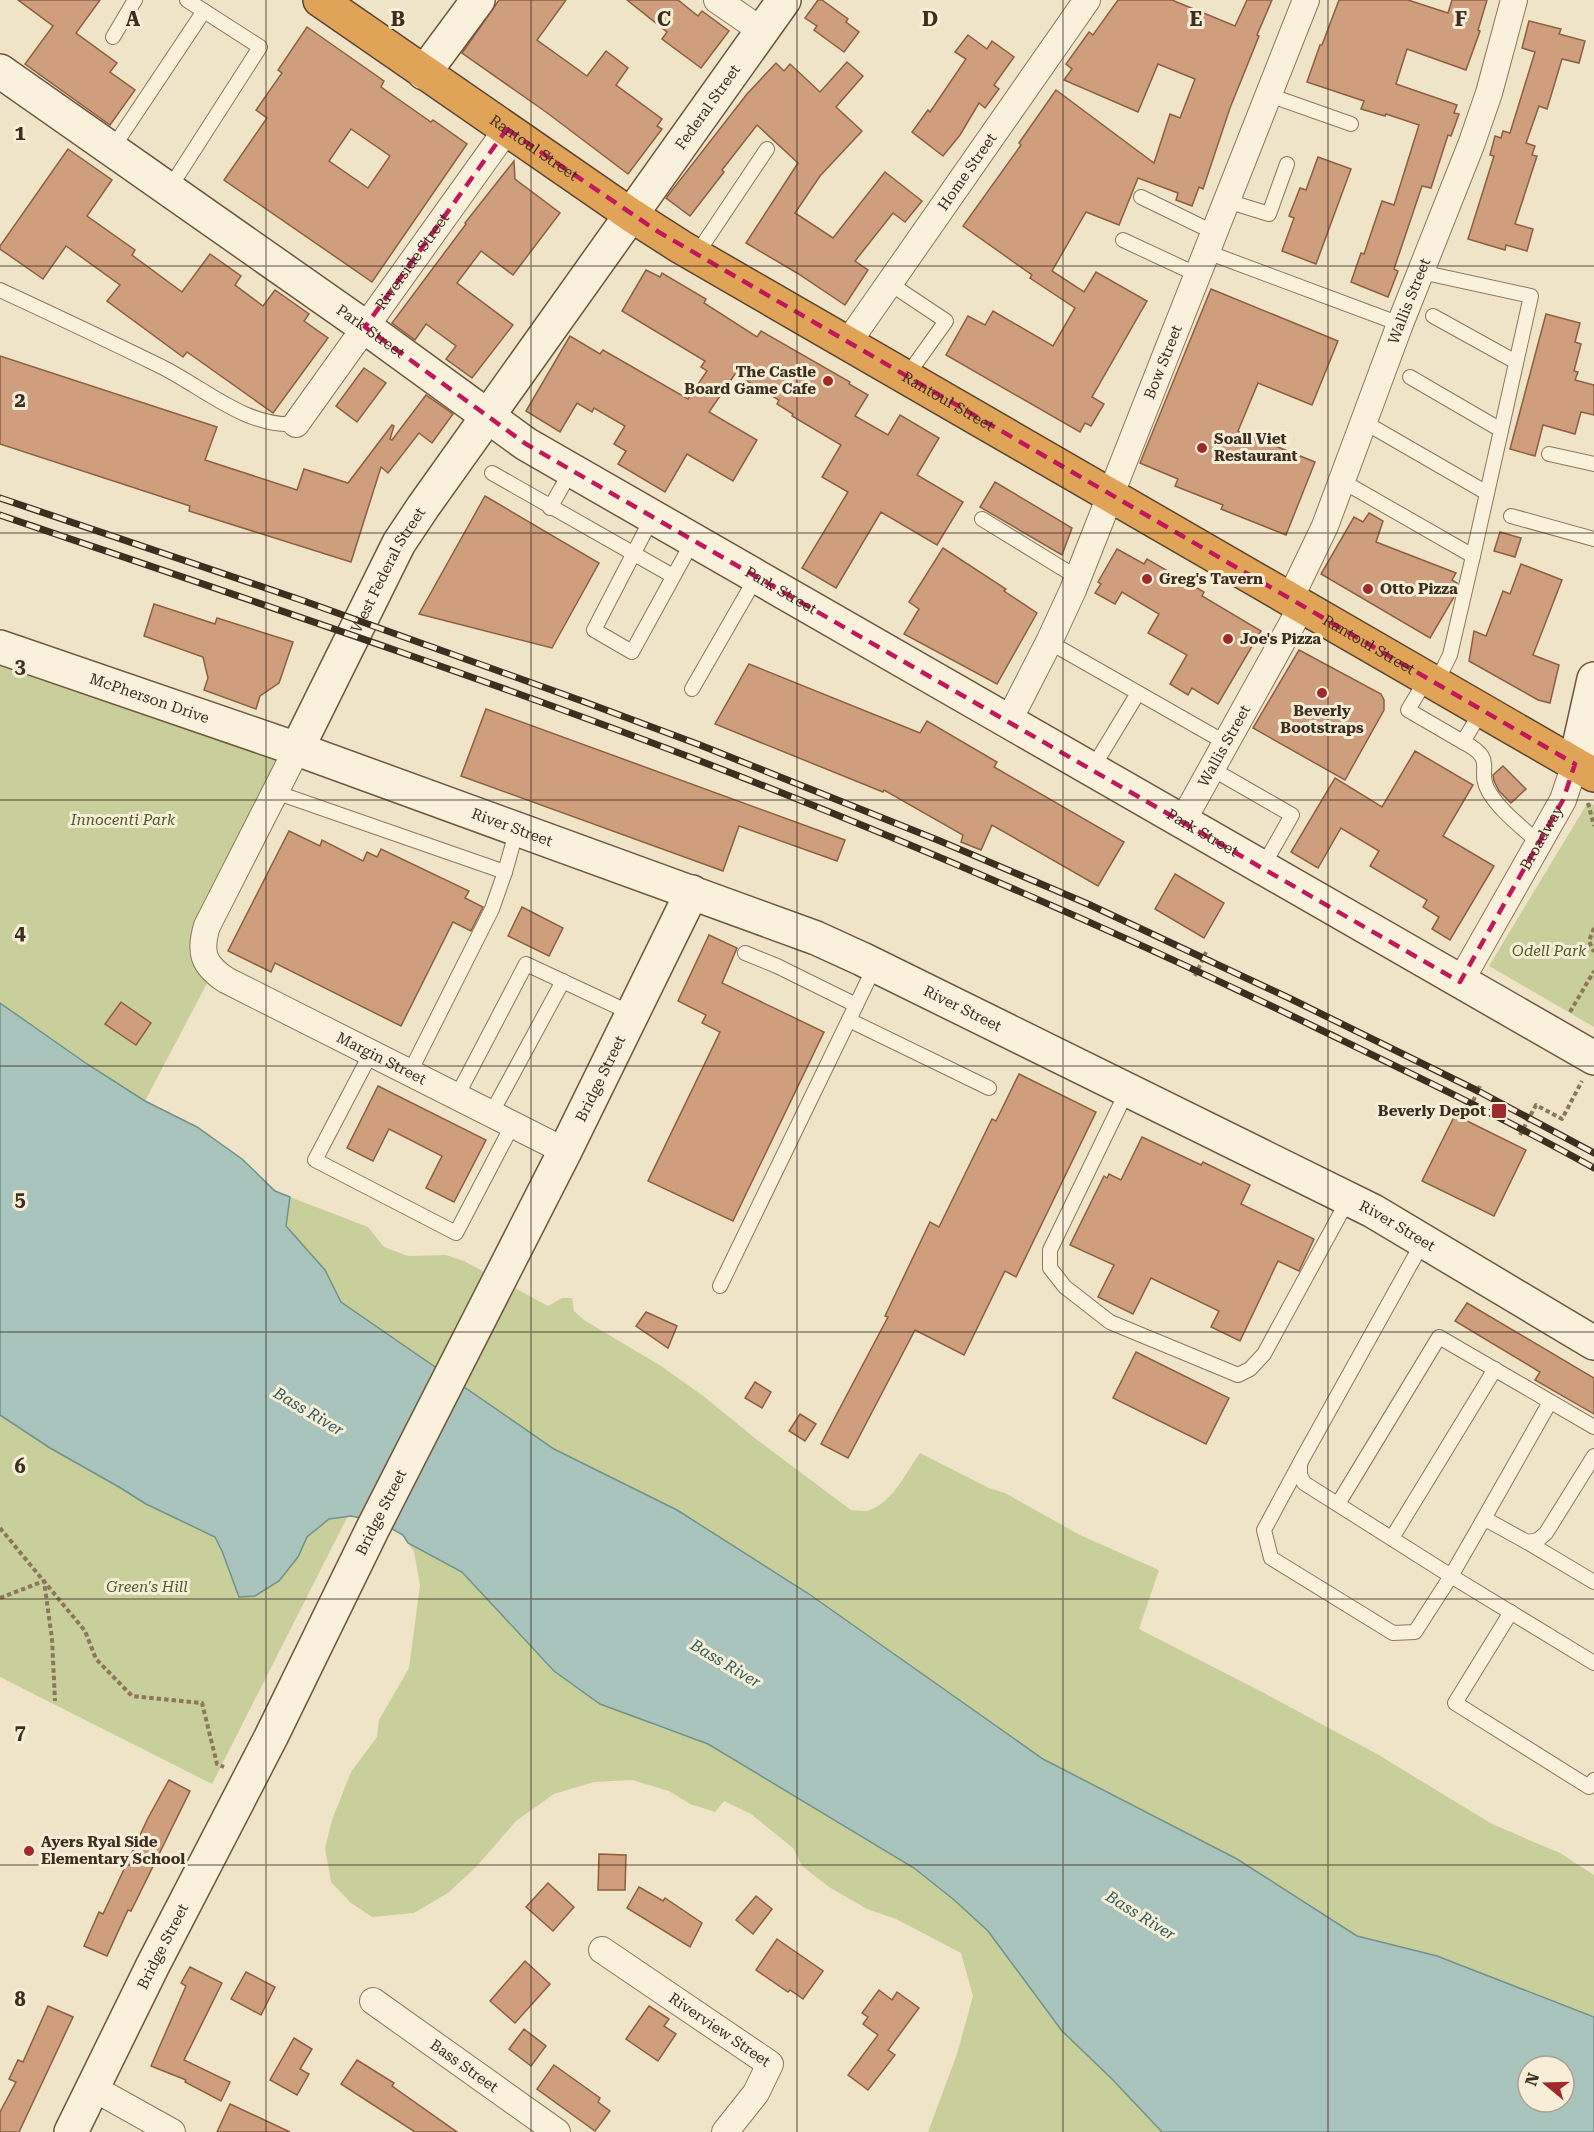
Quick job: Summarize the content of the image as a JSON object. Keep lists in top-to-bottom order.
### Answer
{
  "streets": {
    "highway": ["Rantoul Street"],
    "street": [
      "Federal Street",
      "Home Street",
      "Riverside Street",
      "Wallis Street",
      "Park Street",
      "Bow Street",
      "West Federal Street",
      "McPherson Drive",
      "River Street",
      "Broadway",
      "Margin Street",
      "Bridge Street",
      "Riverview Street",
      "Bass Street"
    ]
  },
  "crossings": [
    ["Federal Street", "Rantoul Street"],
    ["Federal Street", "West Federal Street"],
    ["Rantoul Street", "Home Street"],
    ["Rantoul Street", "Riverside Street"],
    ["Rantoul Street", "Wallis Street"],
    ["Rantoul Street", "Bow Street"],
    ["Rantoul Street", "West Federal Street"],
    ["Rantoul Street", "Broadway"],
    ["Riverside Street", "Park Street"],
    ["Wallis Street", "Park Street"],
    ["Park Street", "Bow Street"],
    ["Park Street", "West Federal Street"],
    ["Park Street", "Broadway"],
    ["West Federal Street", "McPherson Drive"],
    ["West Federal Street", "River Street"],
    ["West Federal Street", "Margin Street"],
    ["McPherson Drive", "River Street"],
    ["River Street", "Bridge Street"],
    ["Margin Street", "Bridge Street"]
  ],
  "water": ["Bass River"],
  "parks": ["Innocenti Park", "Odell Park", "Green's Hill"],
  "places": {
    "other": [
      "The Castle Board Game Cafe",
      "Soall Viet Restaurant",
      "Greg's Tavern",
      "Otto Pizza",
      "Joe's Pizza",
      "Beverly Bootstraps",
      "Ayers Ryal Side Elementary School"
    ],
    "transit": ["Beverly Depot"]
  },
  "north": "left",
  "grid": {
    "columns": [
      "A",
      "B",
      "C",
      "D",
      "E",
      "F"
    ],
    "rows": [
      "1",
      "2",
      "3",
      "4",
      "5",
      "6",
      "7",
      "8"
    ]
  }
}
